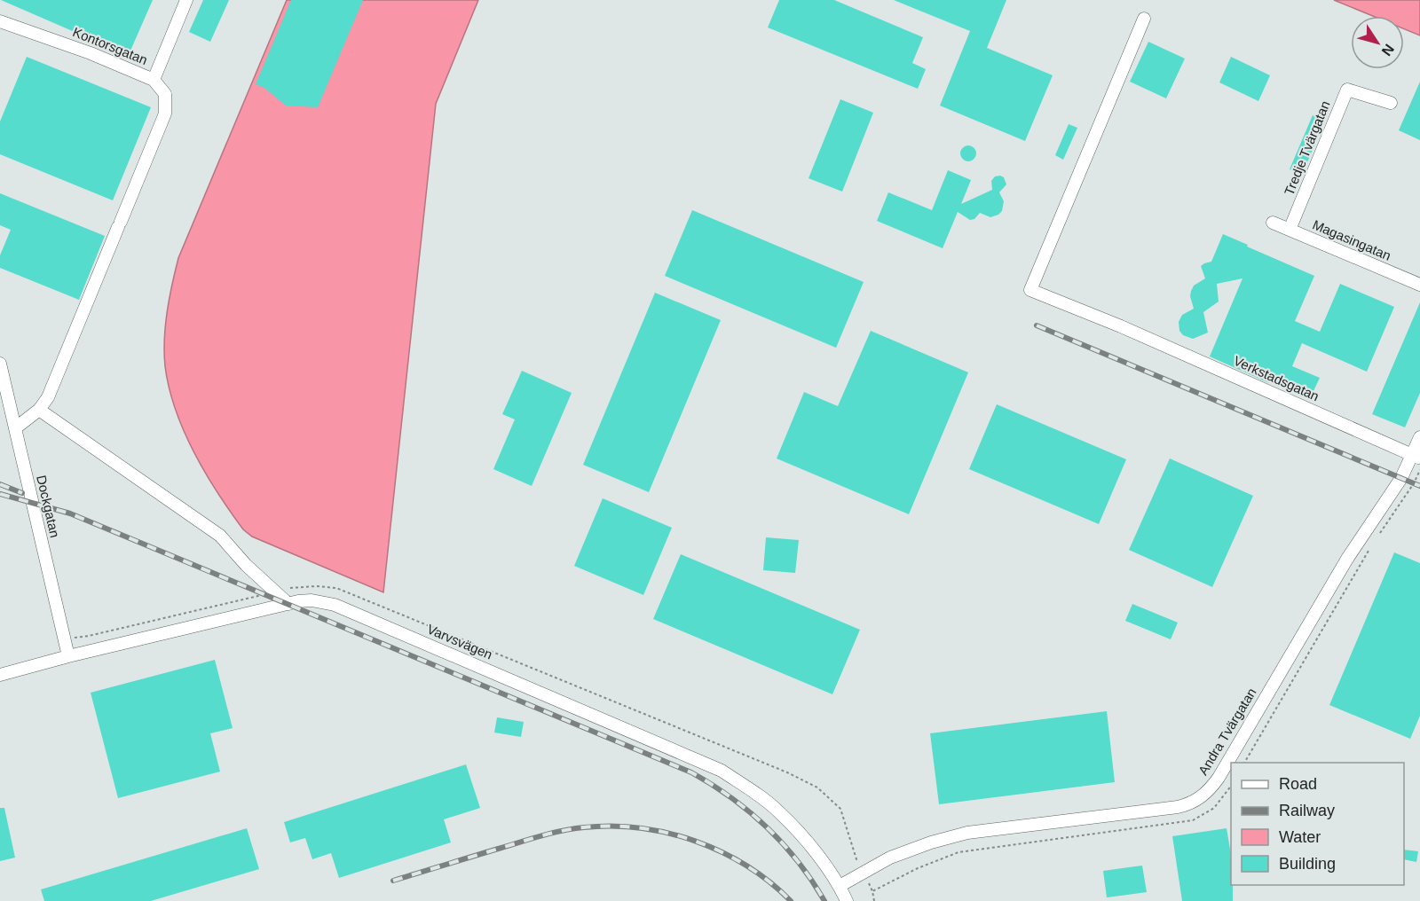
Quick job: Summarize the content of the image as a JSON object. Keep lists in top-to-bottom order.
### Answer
{
  "streets": {
    "street": [
      "Kontorsgatan",
      "Tredje Tvärgatan",
      "Magasingatan",
      "Verkstadsgatan",
      "Dockgatan",
      "Varvsvägen",
      "Andra Tvärgatan"
    ]
  },
  "crossings": [
    ["Kontorsgatan", "Dockgatan"],
    ["Tredje Tvärgatan", "Magasingatan"],
    ["Verkstadsgatan", "Andra Tvärgatan"],
    ["Dockgatan", "Varvsvägen"],
    ["Varvsvägen", "Andra Tvärgatan"]
  ],
  "legend": [
    "Road",
    "Railway",
    "Water",
    "Building"
  ],
  "north": "bottom right"
}
